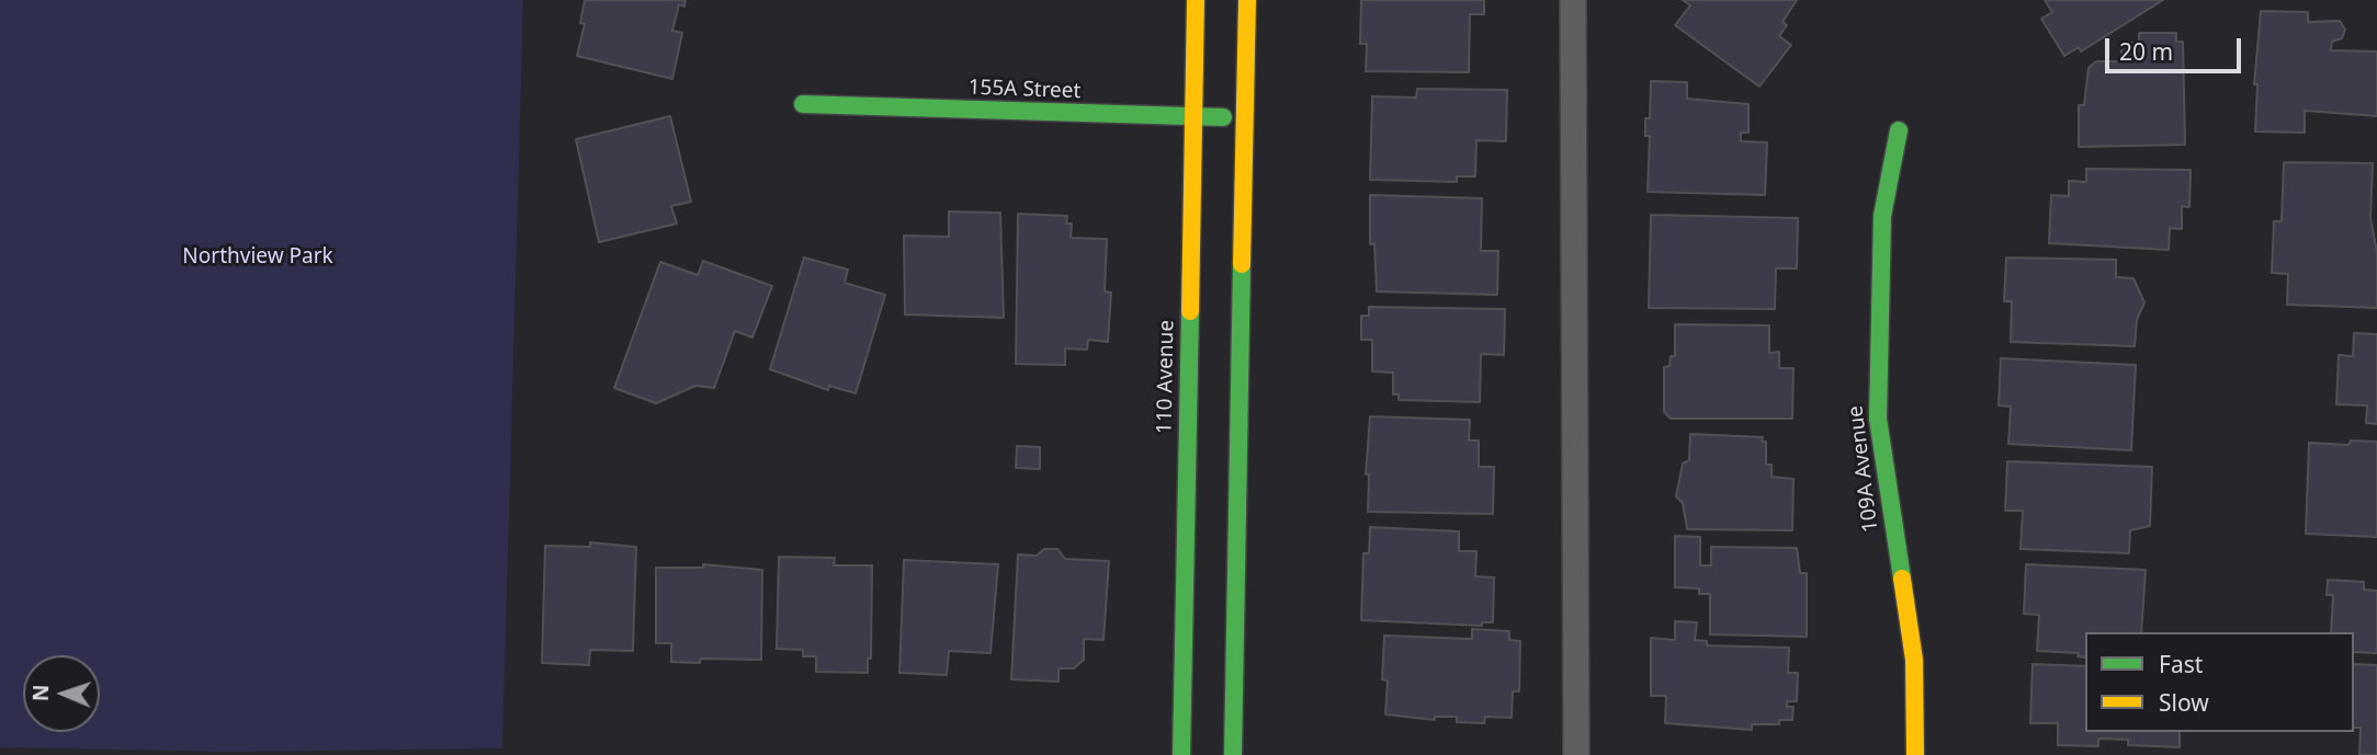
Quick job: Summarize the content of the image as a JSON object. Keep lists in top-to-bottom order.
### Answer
{
  "streets": {
    "street": ["155A Street", "110 Avenue", "109A Avenue"]
  },
  "crossings": [
    ["155A Street", "110 Avenue"]
  ],
  "parks": ["Northview Park"],
  "legend": ["Fast", "Slow"],
  "scale_bar": "20 m",
  "north": "left"
}
